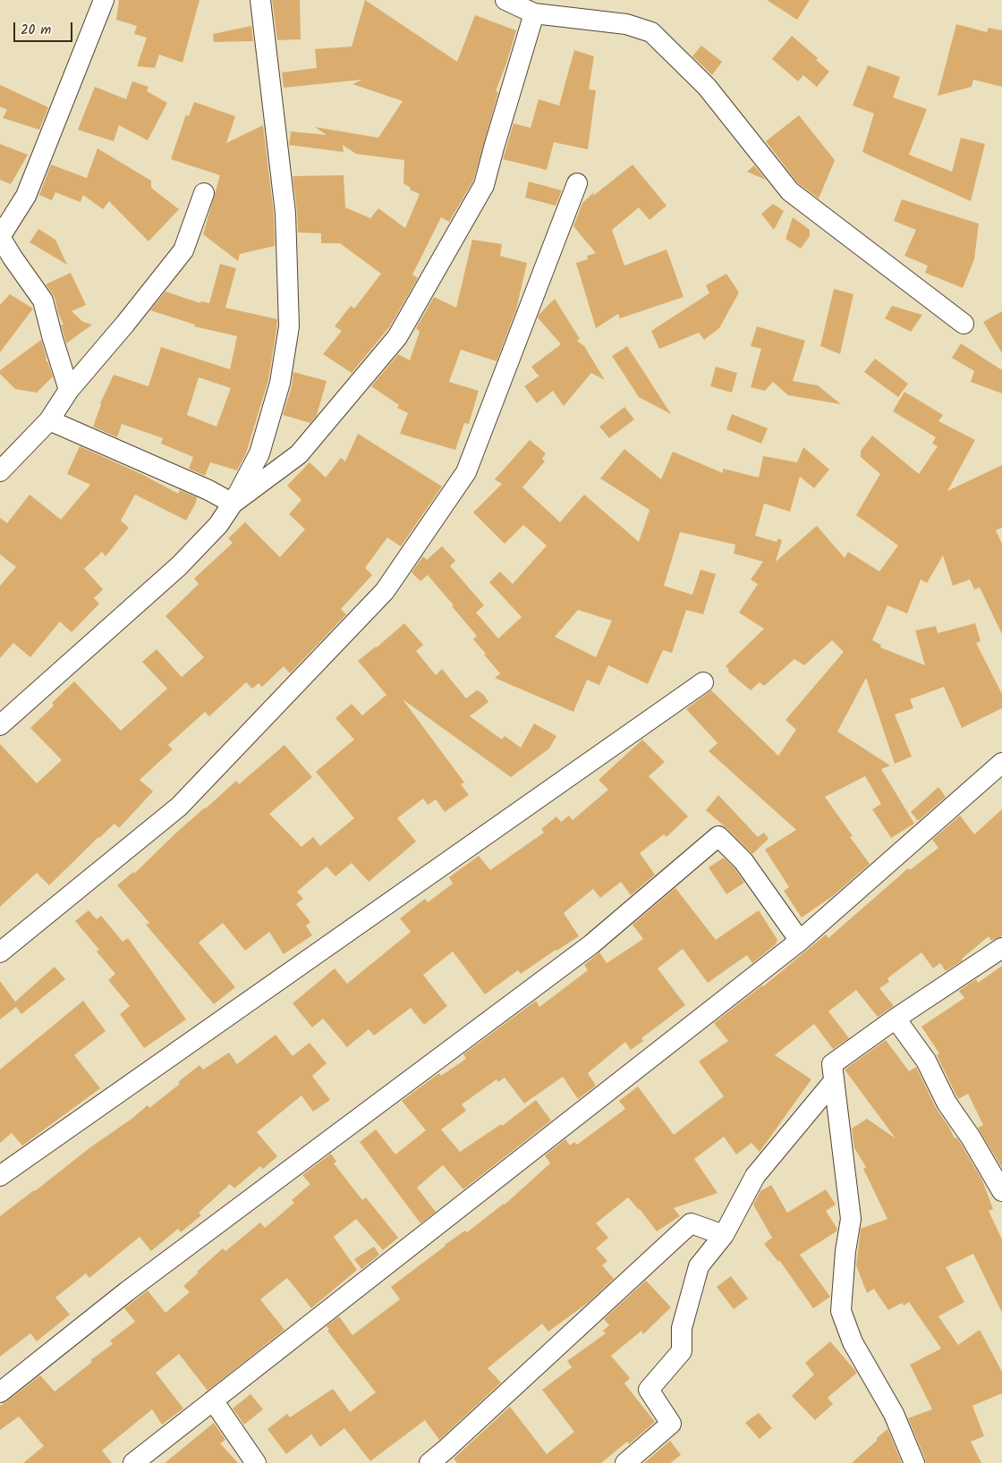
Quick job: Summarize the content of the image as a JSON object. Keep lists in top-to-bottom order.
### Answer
{
  "scale_bar": "20 m"
}
